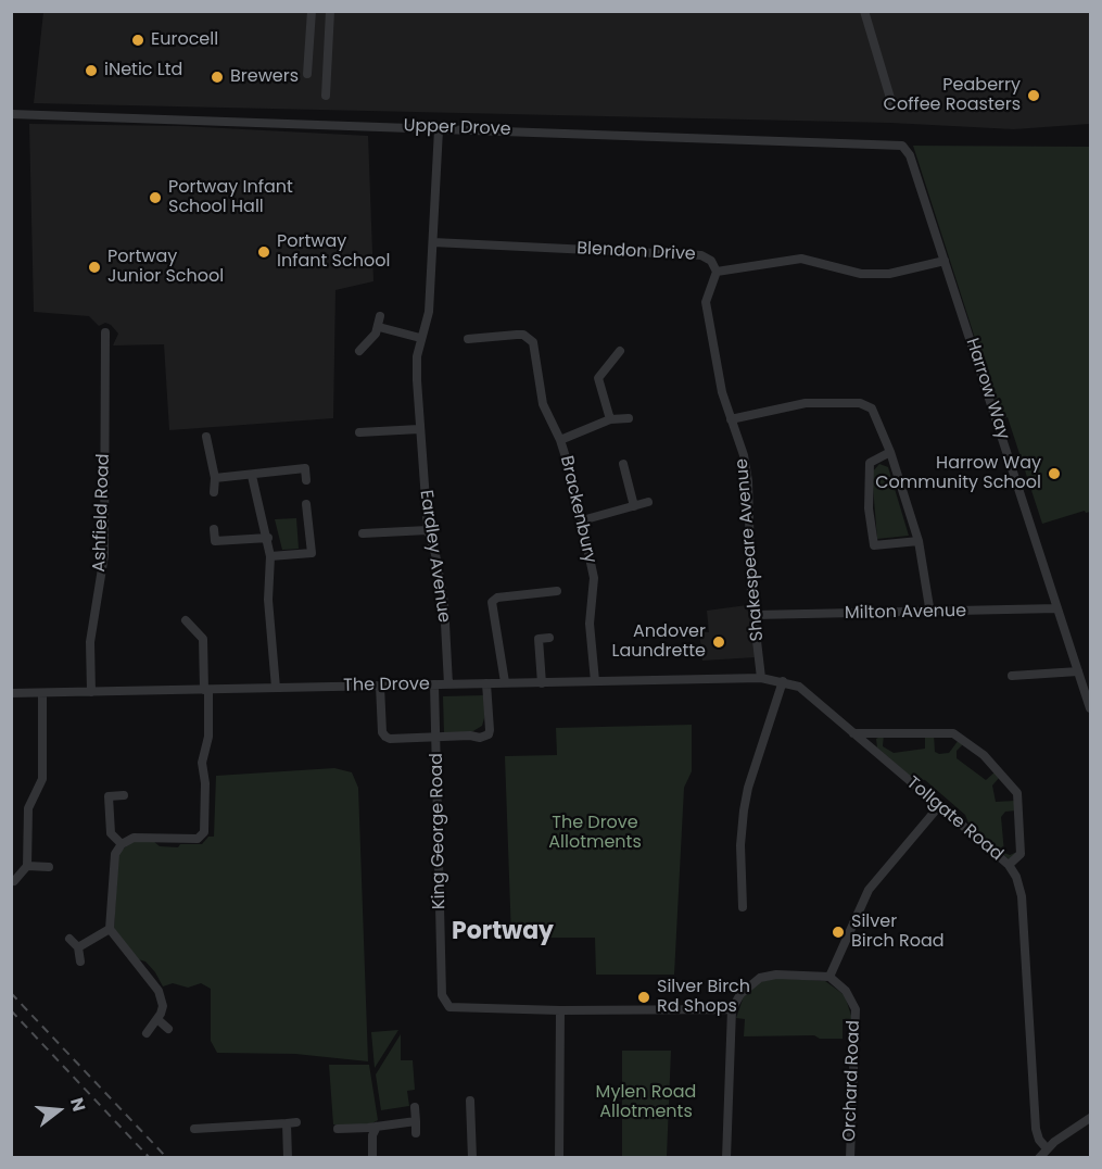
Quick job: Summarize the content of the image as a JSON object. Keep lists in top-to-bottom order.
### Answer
{
  "streets": {
    "street": [
      "Upper Drove",
      "Blendon Drive",
      "Harrow Way",
      "Brackenbury",
      "Ashfield Road",
      "Shakespeare Avenue",
      "Eardley Avenue",
      "Milton Avenue",
      "The Drove",
      "Tollgate Road",
      "King George Road",
      "Orchard Road"
    ]
  },
  "crossings": [
    ["Upper Drove", "Harrow Way"],
    ["Upper Drove", "Eardley Avenue"],
    ["Blendon Drive", "Harrow Way"],
    ["Blendon Drive", "Shakespeare Avenue"],
    ["Blendon Drive", "Eardley Avenue"],
    ["Harrow Way", "Milton Avenue"],
    ["Brackenbury", "The Drove"],
    ["Ashfield Road", "The Drove"],
    ["Shakespeare Avenue", "Milton Avenue"],
    ["Shakespeare Avenue", "The Drove"],
    ["Shakespeare Avenue", "Tollgate Road"],
    ["Eardley Avenue", "The Drove"],
    ["The Drove", "Tollgate Road"],
    ["The Drove", "King George Road"]
  ],
  "districts": ["Portway"],
  "parks": ["The Drove Allotments", "Mylen Road Allotments"],
  "places": [
    "Eurocell",
    "iNetic Ltd",
    "Brewers",
    "Peaberry Coffee Roasters",
    "Portway Infant School Hall",
    "Portway Infant School",
    "Portway Junior School",
    "Harrow Way Community School",
    "Andover Laundrette",
    "Silver Birch Road",
    "Silver Birch Rd Shops"
  ],
  "north": "right"
}
